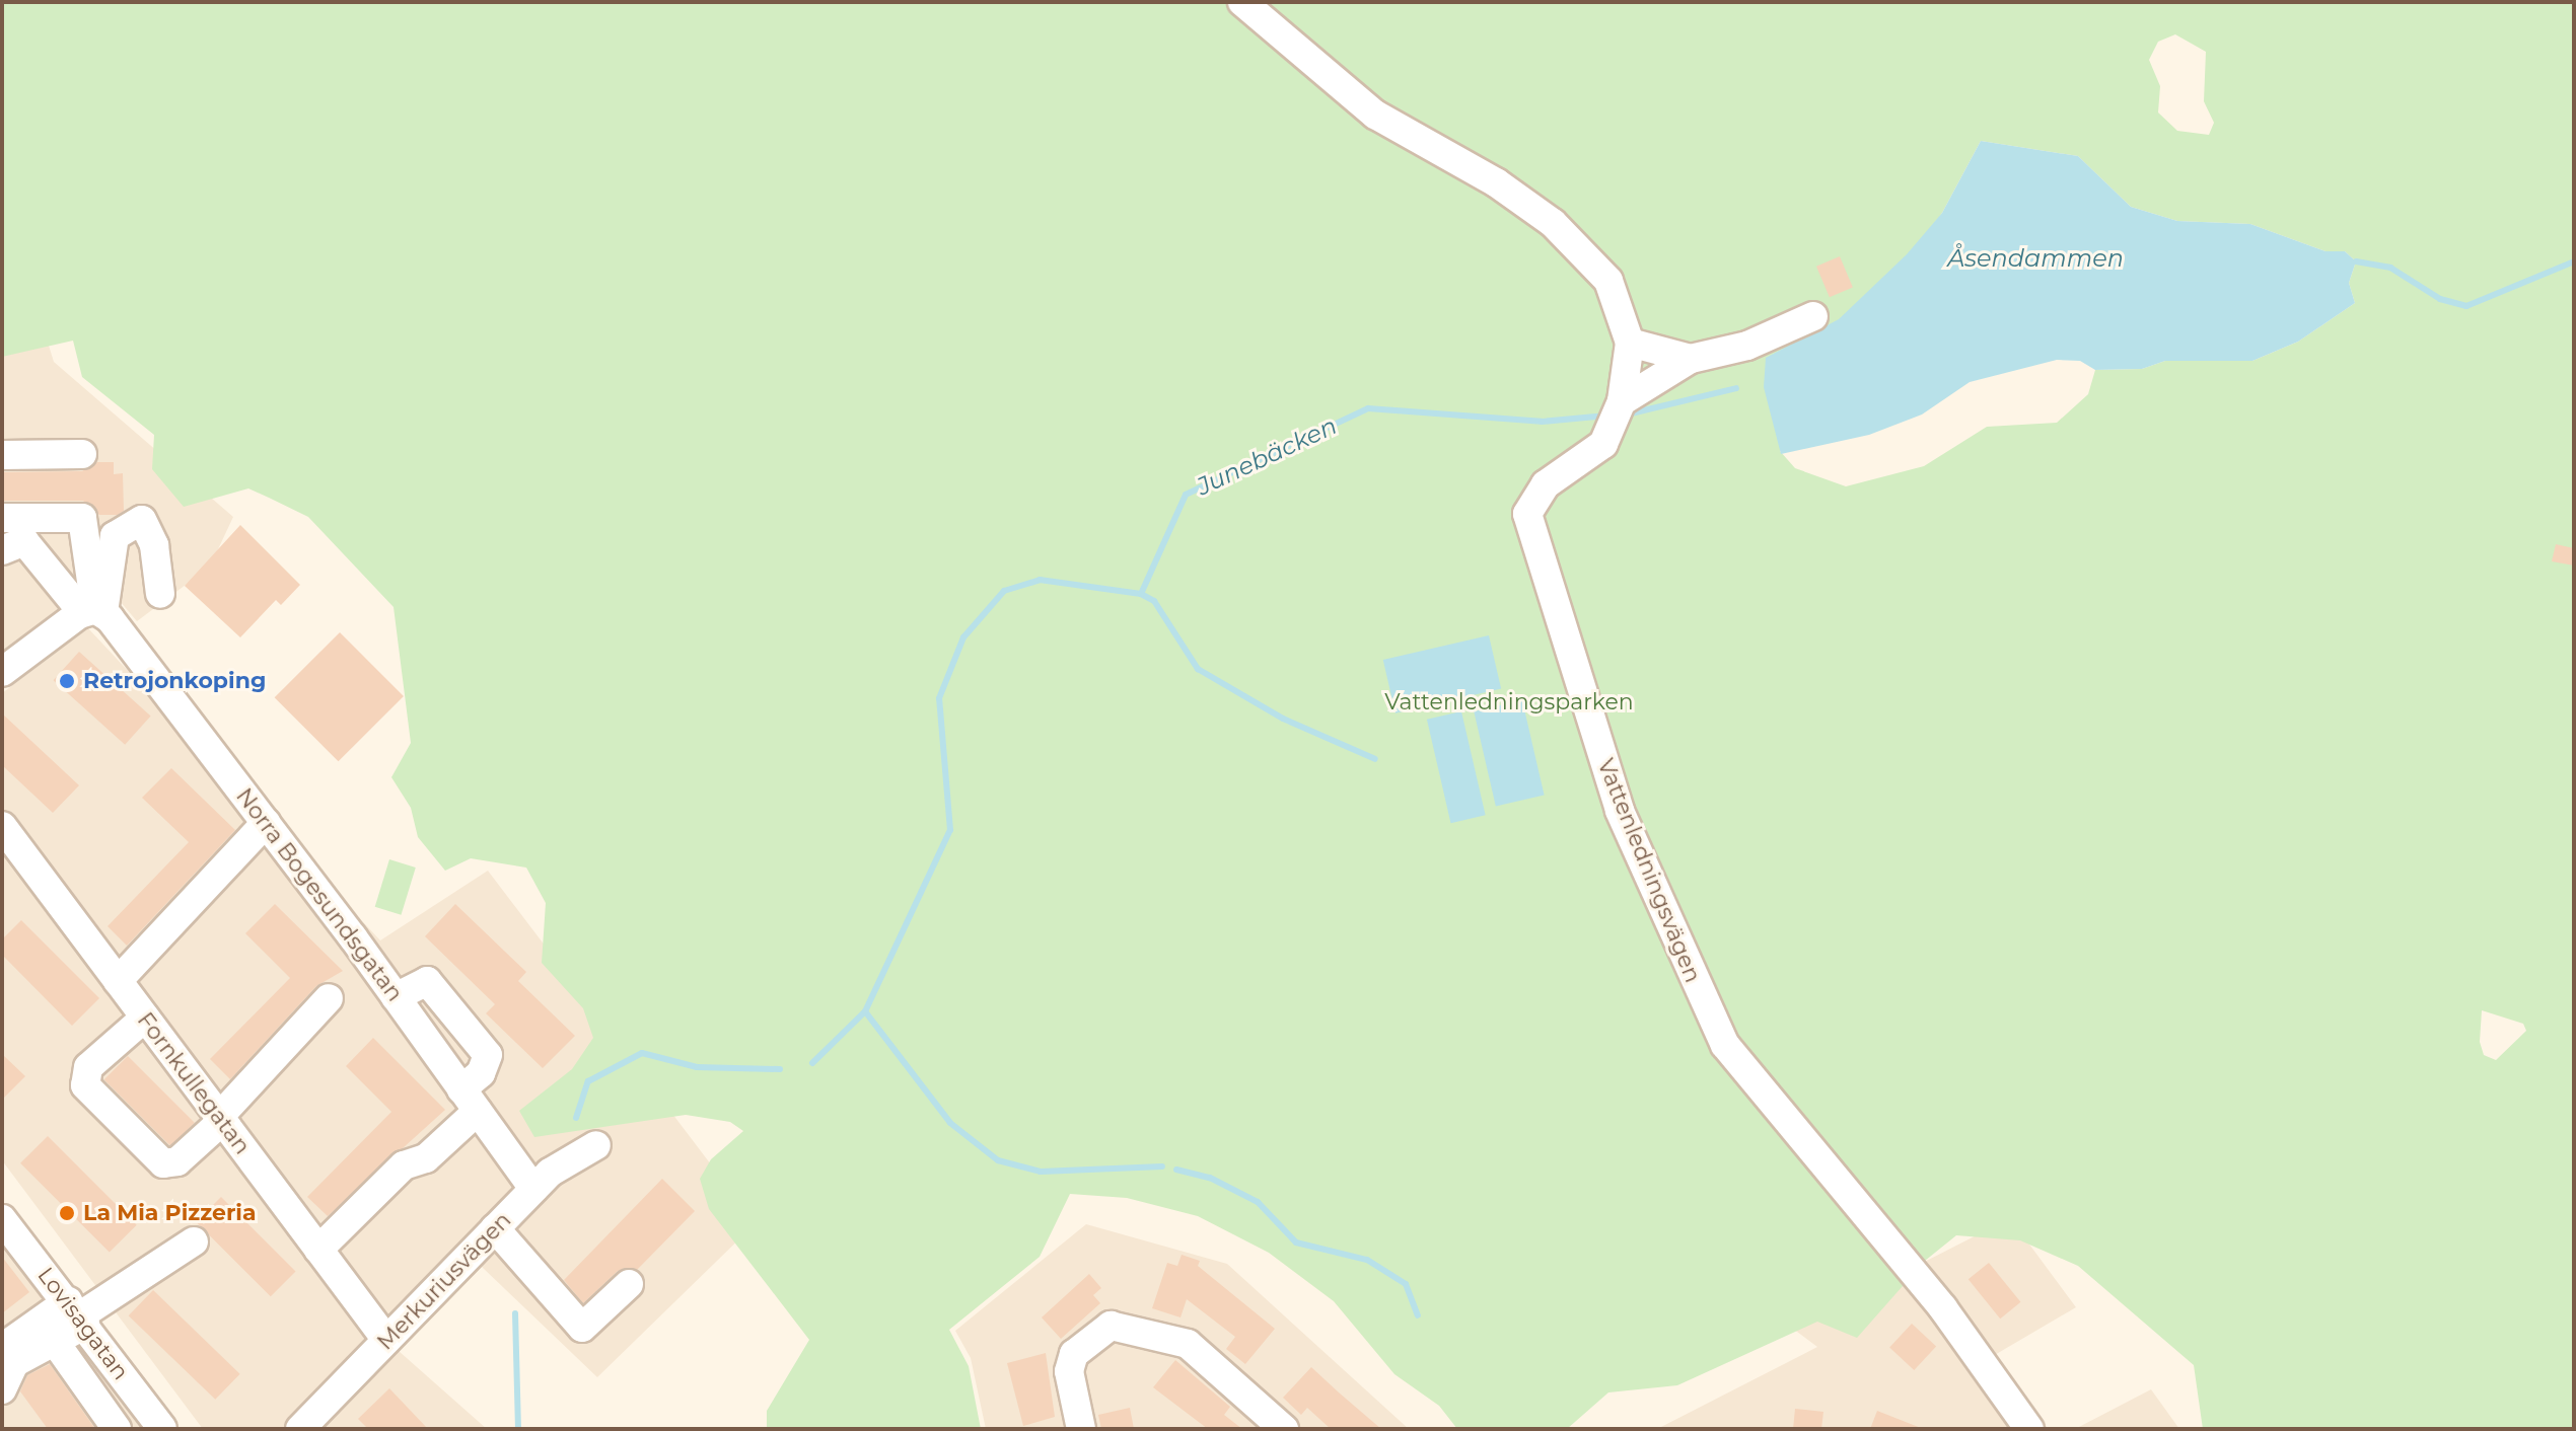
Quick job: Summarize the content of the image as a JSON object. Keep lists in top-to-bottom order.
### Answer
{
  "streets": {
    "street": [
      "Vattenledningsvägen",
      "Norra Bogesundsgatan",
      "Fornkullegatan",
      "Merkuriusvägen",
      "Lovisagatan"
    ]
  },
  "crossings": [
    ["Norra Bogesundsgatan", "Merkuriusvägen"],
    ["Fornkullegatan", "Merkuriusvägen"]
  ],
  "water": ["Åsendammen", "Junebäcken"],
  "parks": ["Vattenledningsparken"],
  "places": ["Retrojonkoping", "La Mia Pizzeria"]
}
